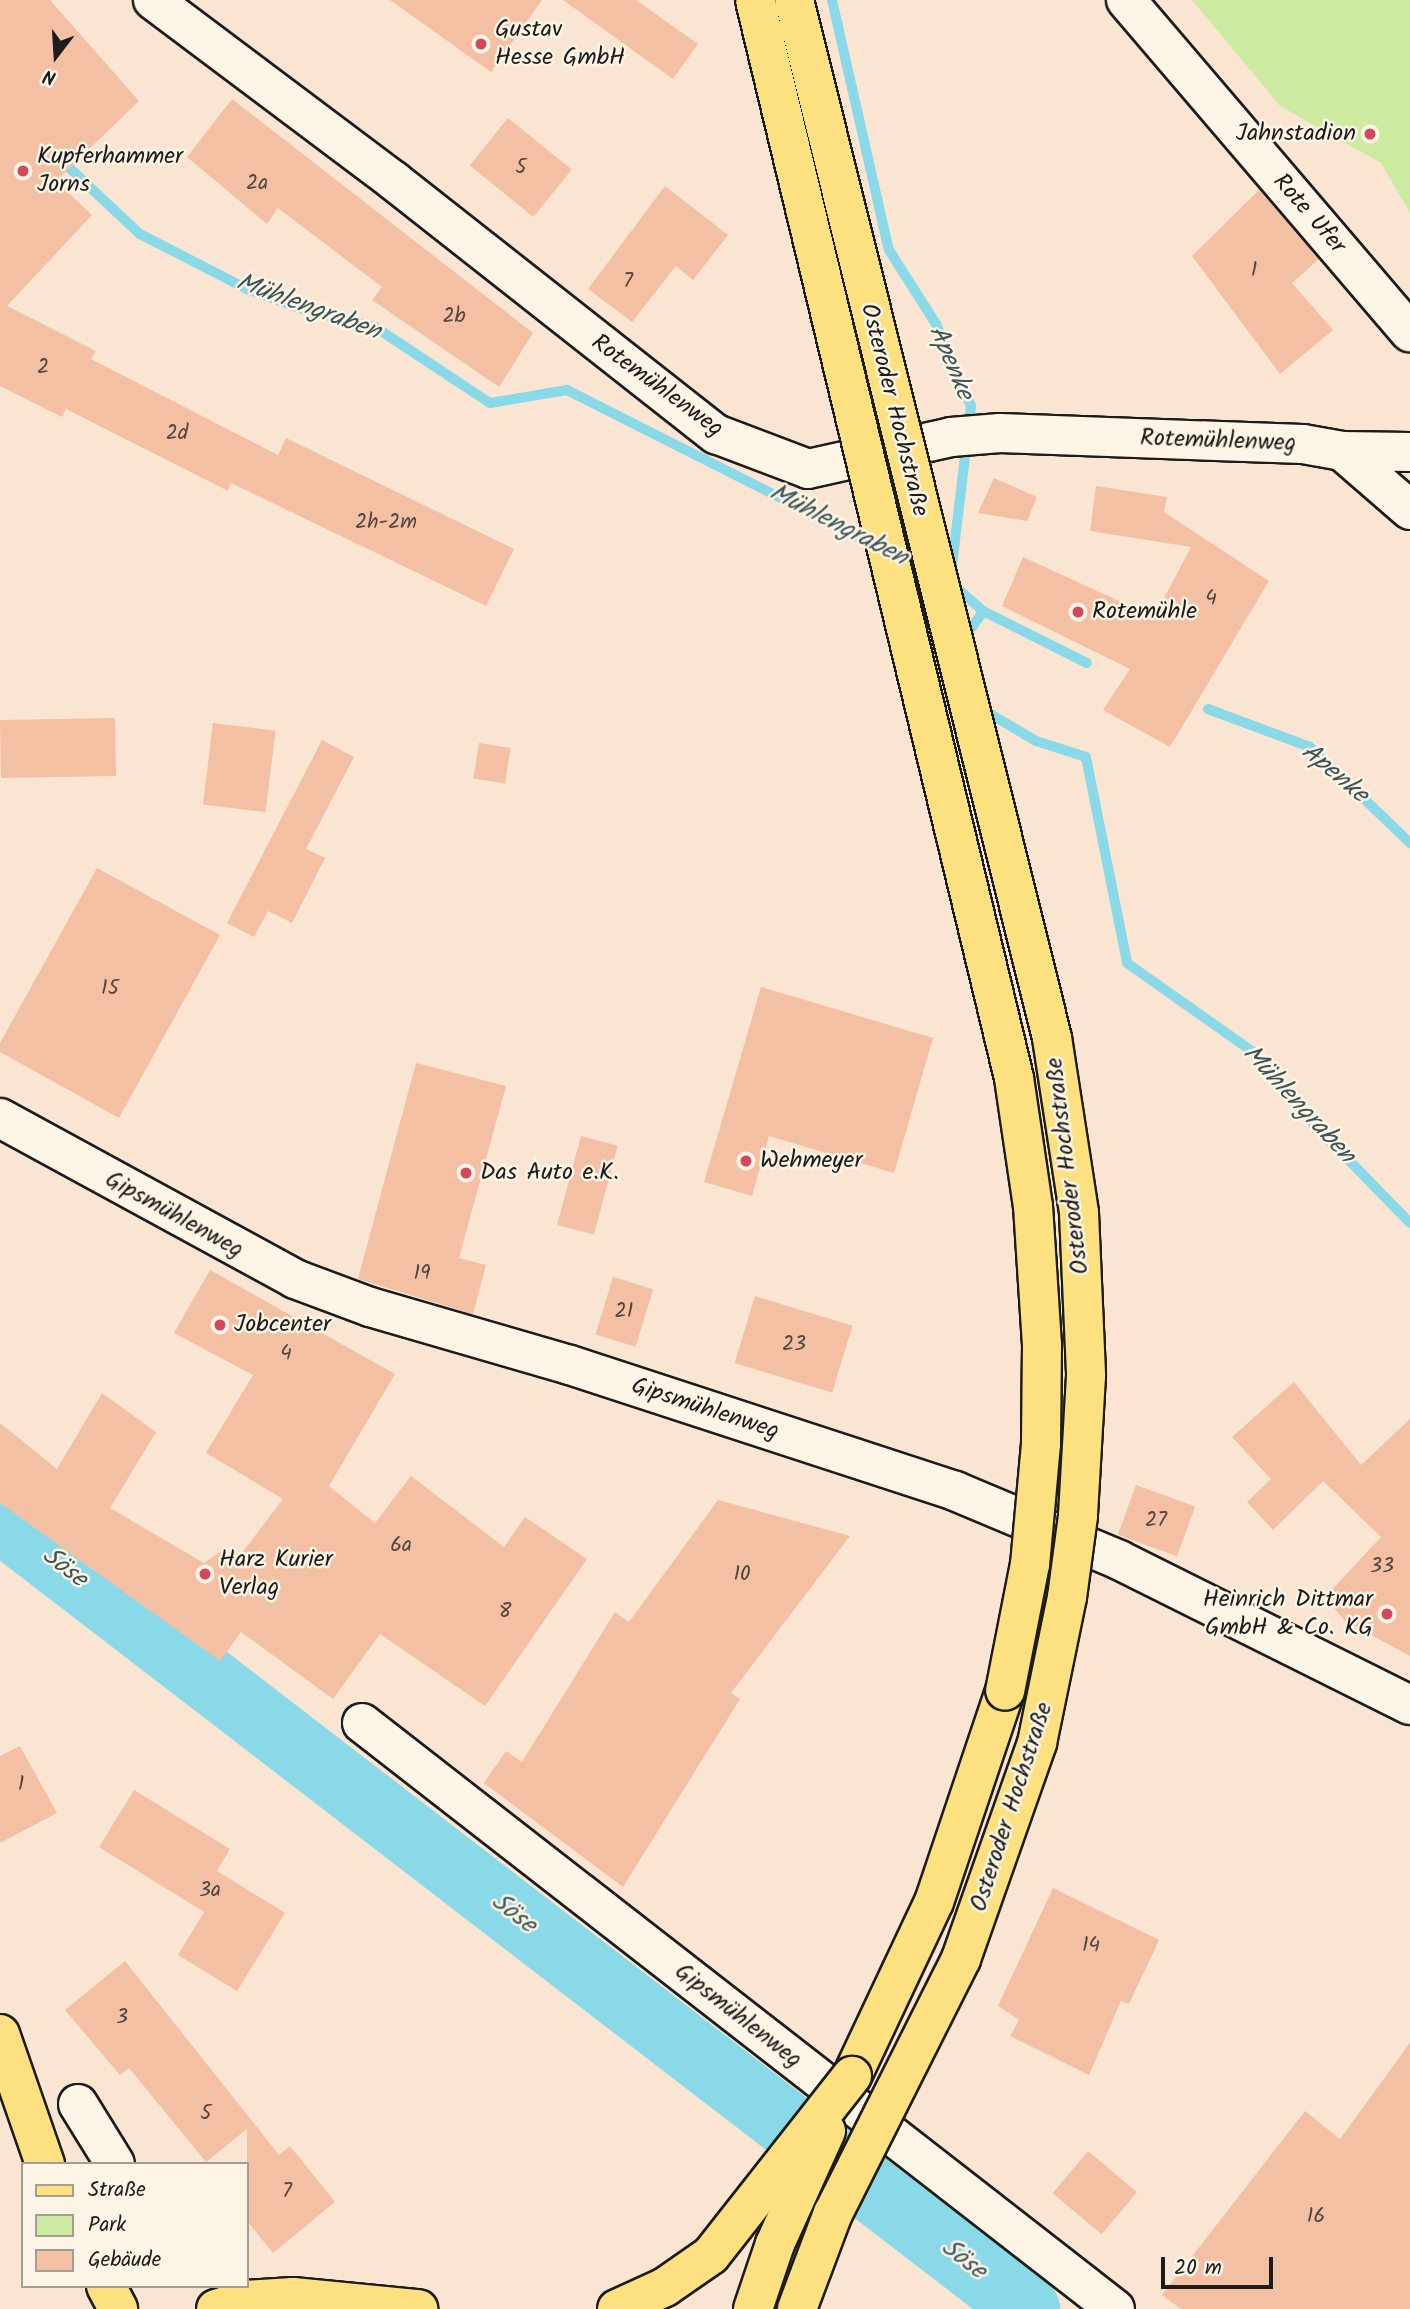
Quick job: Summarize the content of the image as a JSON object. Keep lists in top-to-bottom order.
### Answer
{
  "streets": {
    "main road": ["Osteroder Hochstraße"],
    "street": ["Rote Ufer", "Rotemühlenweg", "Gipsmühlenweg"]
  },
  "water": ["Mühlengraben", "Apenke", "Söse"],
  "places": [
    "Gustav Hesse GmbH",
    "Jahnstadion",
    "Kupferhammer Jorns",
    "Rotemühle",
    "Wehmeyer",
    "Das Auto e.K.",
    "Jobcenter",
    "Harz Kurier Verlag",
    "Heinrich Dittmar GmbH & Co. KG"
  ],
  "house_numbers": [
    "5",
    "2a",
    "1",
    "7",
    "2b",
    "2",
    "2d",
    "2h-2m",
    "4",
    "15",
    "19",
    "21",
    "23",
    "4",
    "27",
    "6a",
    "33",
    "10",
    "8",
    "1",
    "3a",
    "14",
    "3",
    "5",
    "7",
    "16"
  ],
  "legend": ["Straße", "Park", "Gebäude"],
  "scale_bar": "20 m",
  "north": "bottom"
}
